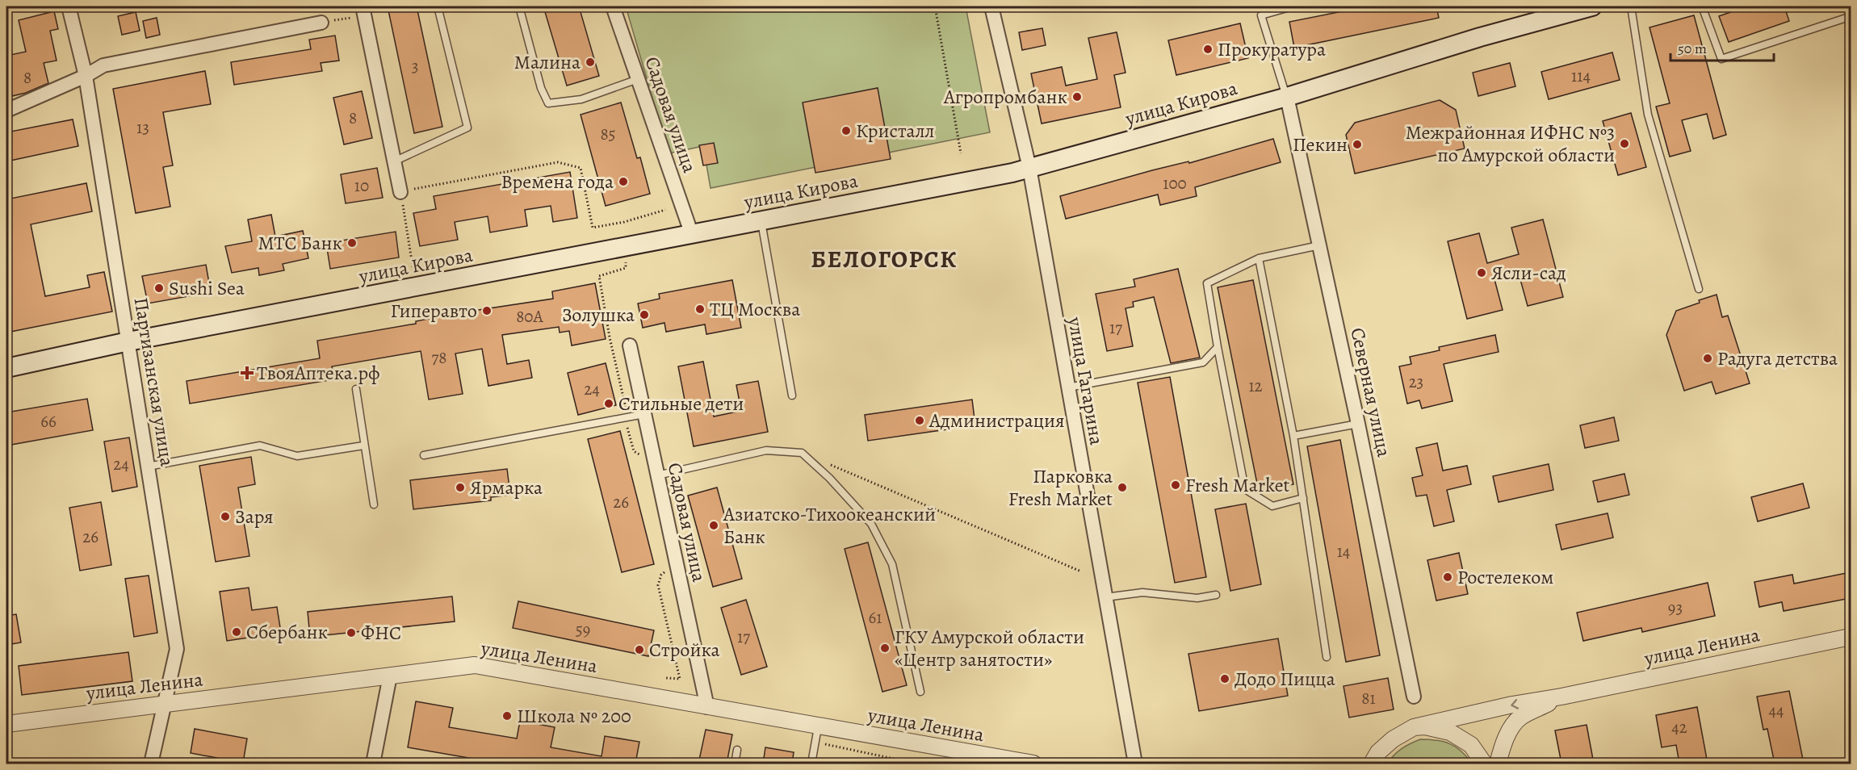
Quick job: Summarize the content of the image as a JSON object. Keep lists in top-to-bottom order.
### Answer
{
  "streets": {
    "main road": ["улица Кирова"],
    "street": [
      "Садовая улица",
      "улица Гагарина",
      "Партизанская улица",
      "Северная улица",
      "улица Ленина"
    ]
  },
  "crossings": [
    ["улица Кирова", "Садовая улица"],
    ["улица Кирова", "улица Гагарина"],
    ["улица Кирова", "Партизанская улица"],
    ["улица Кирова", "Северная улица"],
    ["Садовая улица", "улица Ленина"],
    ["Партизанская улица", "улица Ленина"]
  ],
  "districts": ["БЕЛОГОРСК"],
  "places": {
    "other": [
      "Прокуратура",
      "Малина",
      "Агропромбанк",
      "Кристалл",
      "Межрайонная ИФНС №3 по Амурской области",
      "Пекин",
      "Времена года",
      "МТС Банк",
      "Ясли-сад",
      "Sushi Sea",
      "ТЦ Москва",
      "Гиперавто",
      "Золушка",
      "Радуга детства",
      "Стильные дети",
      "Администрация",
      "Fresh Market",
      "Ярмарка",
      "Парковка Fresh Market",
      "Заря",
      "Азиатско-Тихоокеанский Банк",
      "Ростелеком",
      "Сбербанк",
      "ФНС",
      "ГКУ Амурской области «Центр занятости»",
      "Стройка",
      "Додо Пицца",
      "Школа № 200"
    ],
    "health": ["ТвояАптека.рф"]
  },
  "house_numbers": [
    "3",
    "114",
    "8",
    "8",
    "13",
    "85",
    "100",
    "10",
    "80А",
    "17",
    "78",
    "23",
    "12",
    "24",
    "66",
    "24",
    "26",
    "26",
    "14",
    "93",
    "61",
    "59",
    "17",
    "81",
    "44",
    "42"
  ],
  "scale_bar": "50 m"
}
